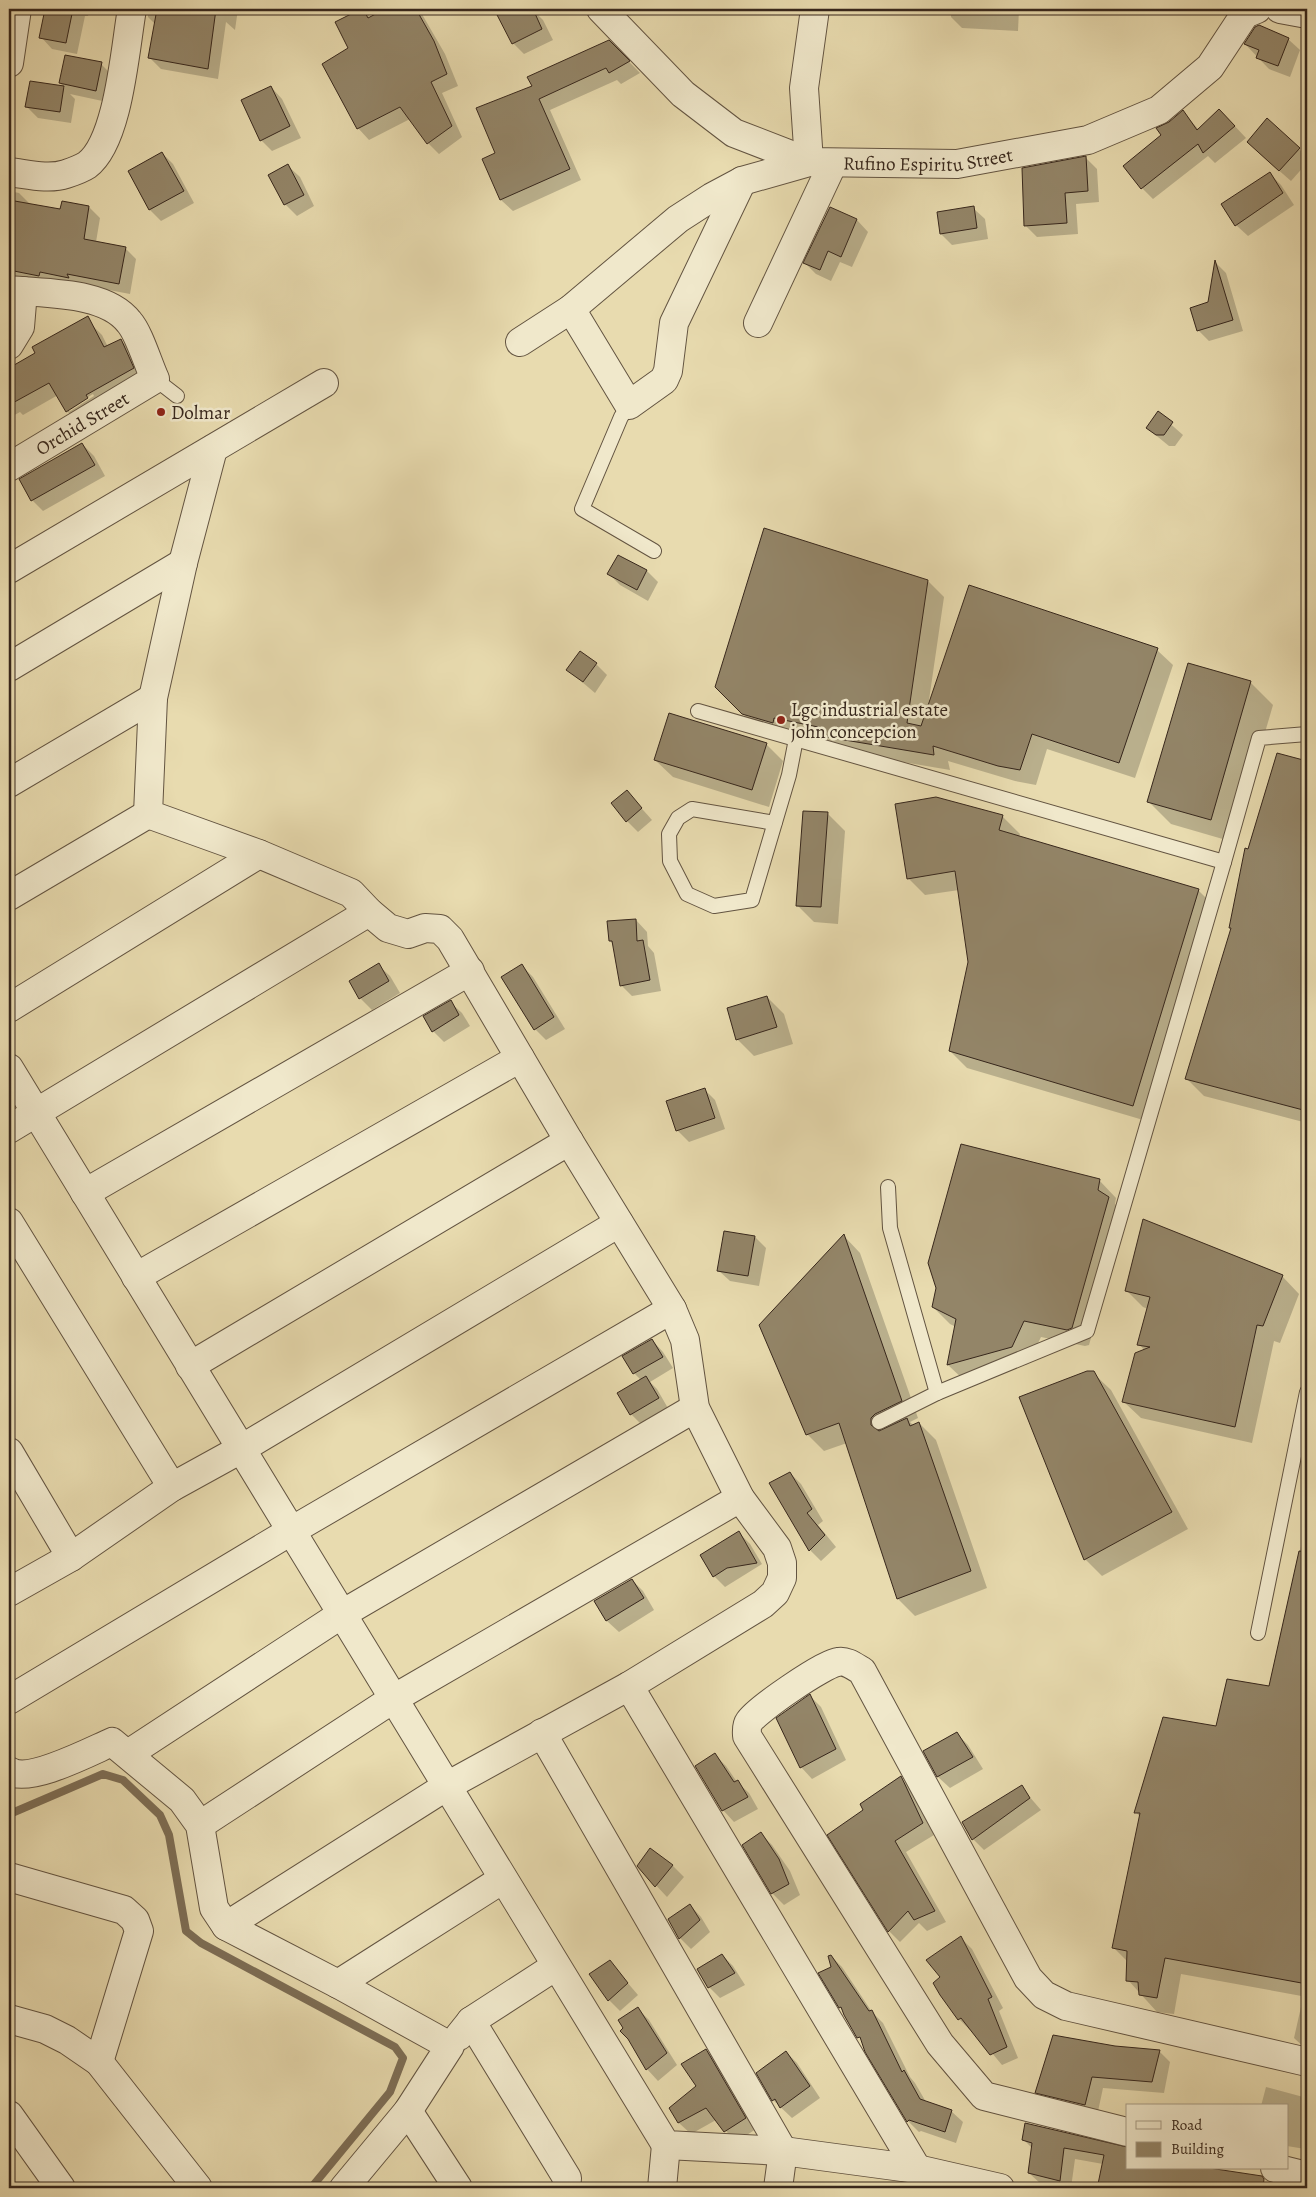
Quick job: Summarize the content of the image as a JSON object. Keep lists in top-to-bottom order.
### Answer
{
  "streets": {
    "street": ["Rufino Espiritu Street", "Orchid Street"]
  },
  "places": ["Dolmar", "Lgc industrial estate john concepcion"],
  "legend": ["Road", "Building"]
}
